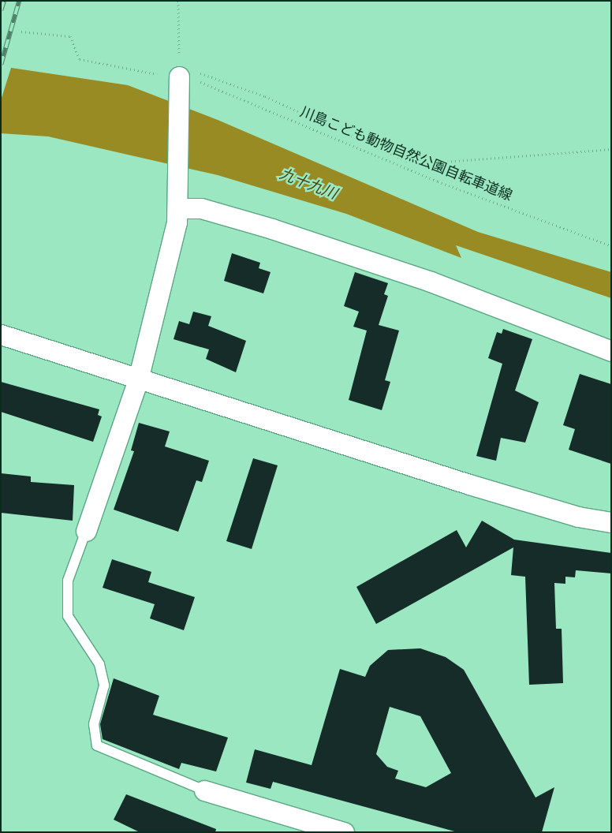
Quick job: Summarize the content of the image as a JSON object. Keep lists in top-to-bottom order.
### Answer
{
  "streets": {
    "path": ["川島こども動物自然公園自転車道線"]
  },
  "water": ["九十九川"]
}
